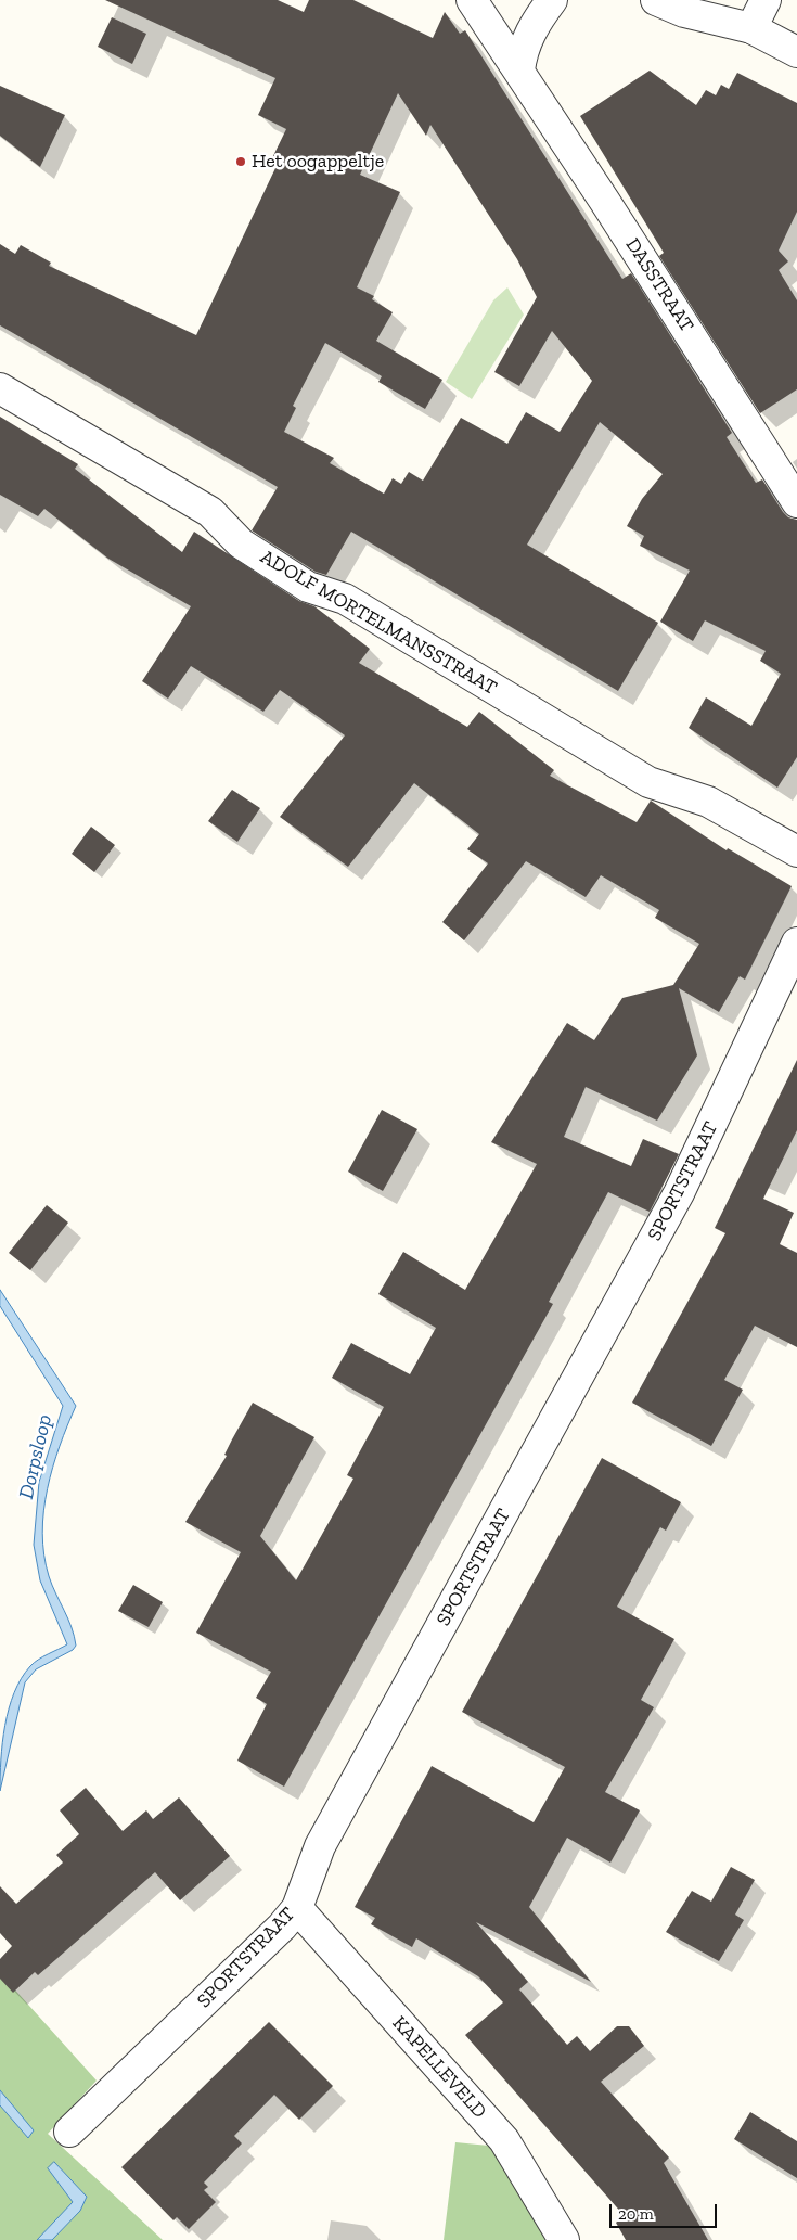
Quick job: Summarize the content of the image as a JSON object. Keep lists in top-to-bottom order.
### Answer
{
  "streets": {
    "street": [
      "DASSTRAAT",
      "ADOLF MORTELMANSSTRAAT",
      "SPORTSTRAAT",
      "KAPELLEVELD"
    ]
  },
  "crossings": [
    ["SPORTSTRAAT", "KAPELLEVELD"]
  ],
  "water": ["Dorpsloop"],
  "places": ["Het oogappeltje"],
  "scale_bar": "20 m"
}
